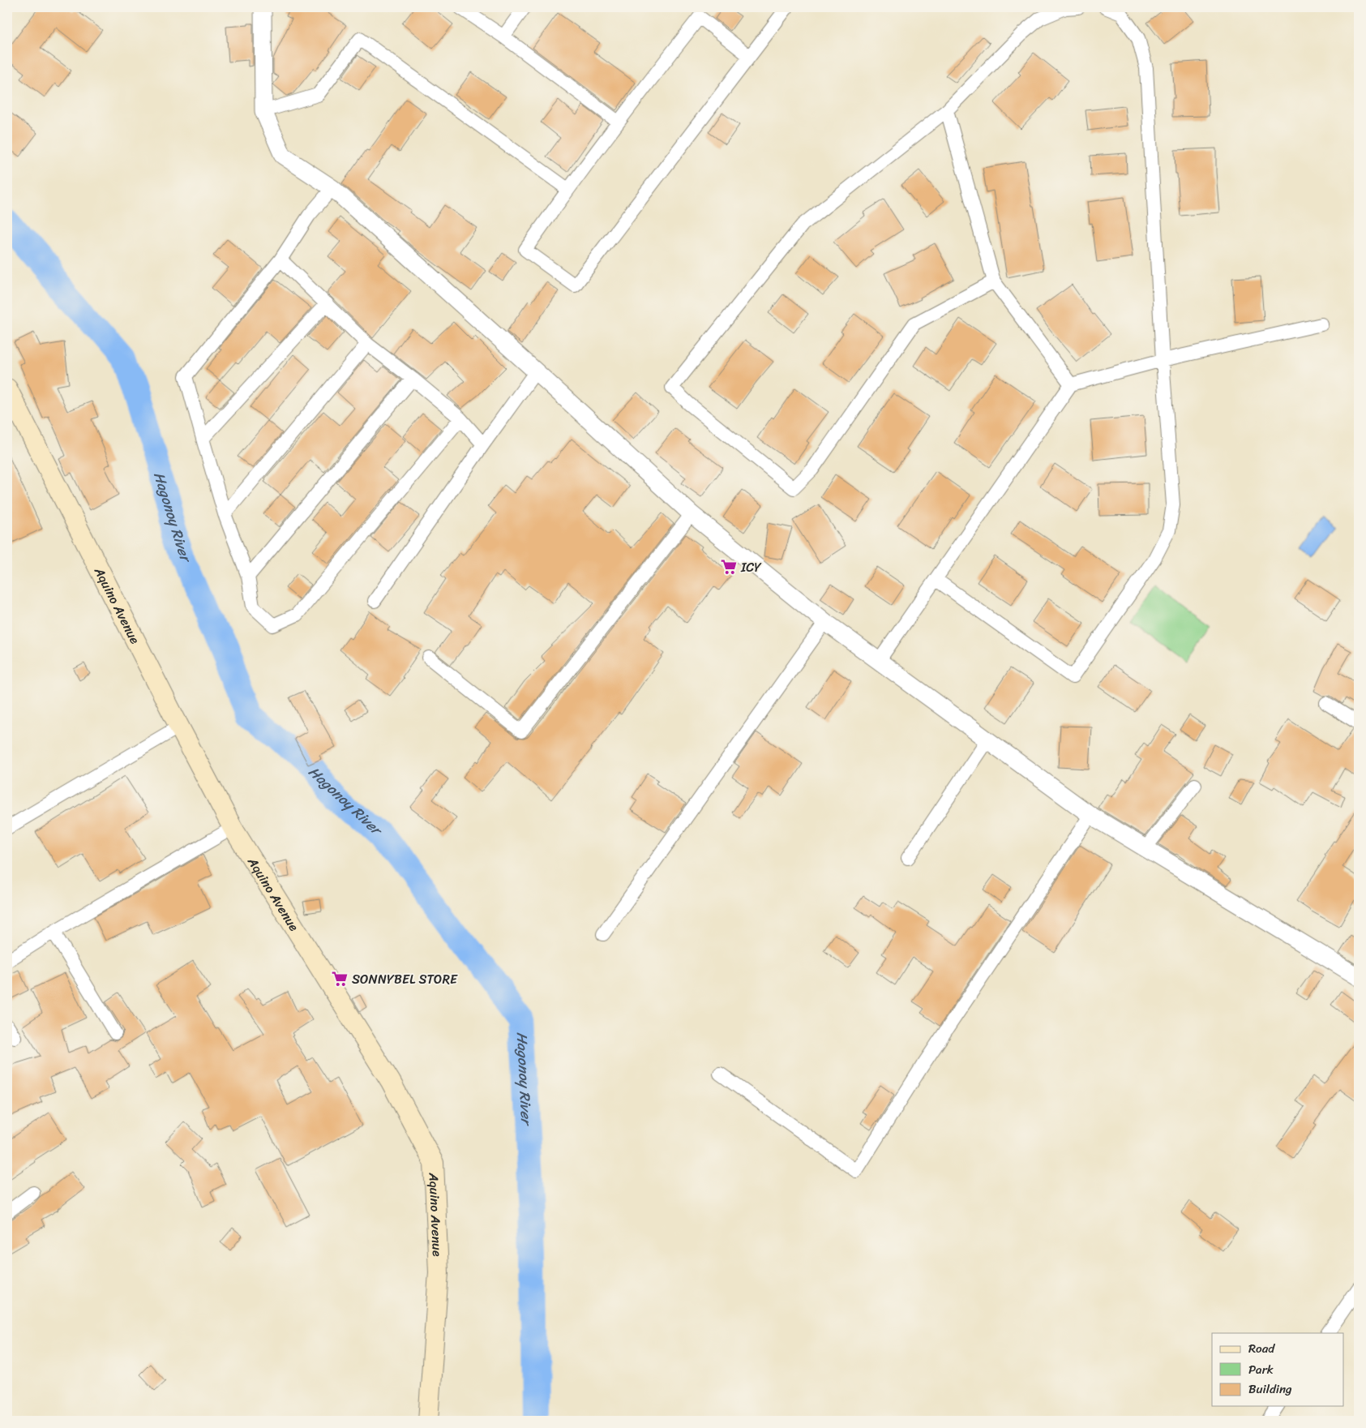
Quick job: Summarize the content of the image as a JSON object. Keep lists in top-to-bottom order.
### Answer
{
  "streets": {
    "main road": ["Aquino Avenue"]
  },
  "water": ["Hagonoy River"],
  "places": {
    "supermarket": ["ICY", "SONNYBEL STORE"]
  },
  "legend": ["Road", "Park", "Building"]
}
